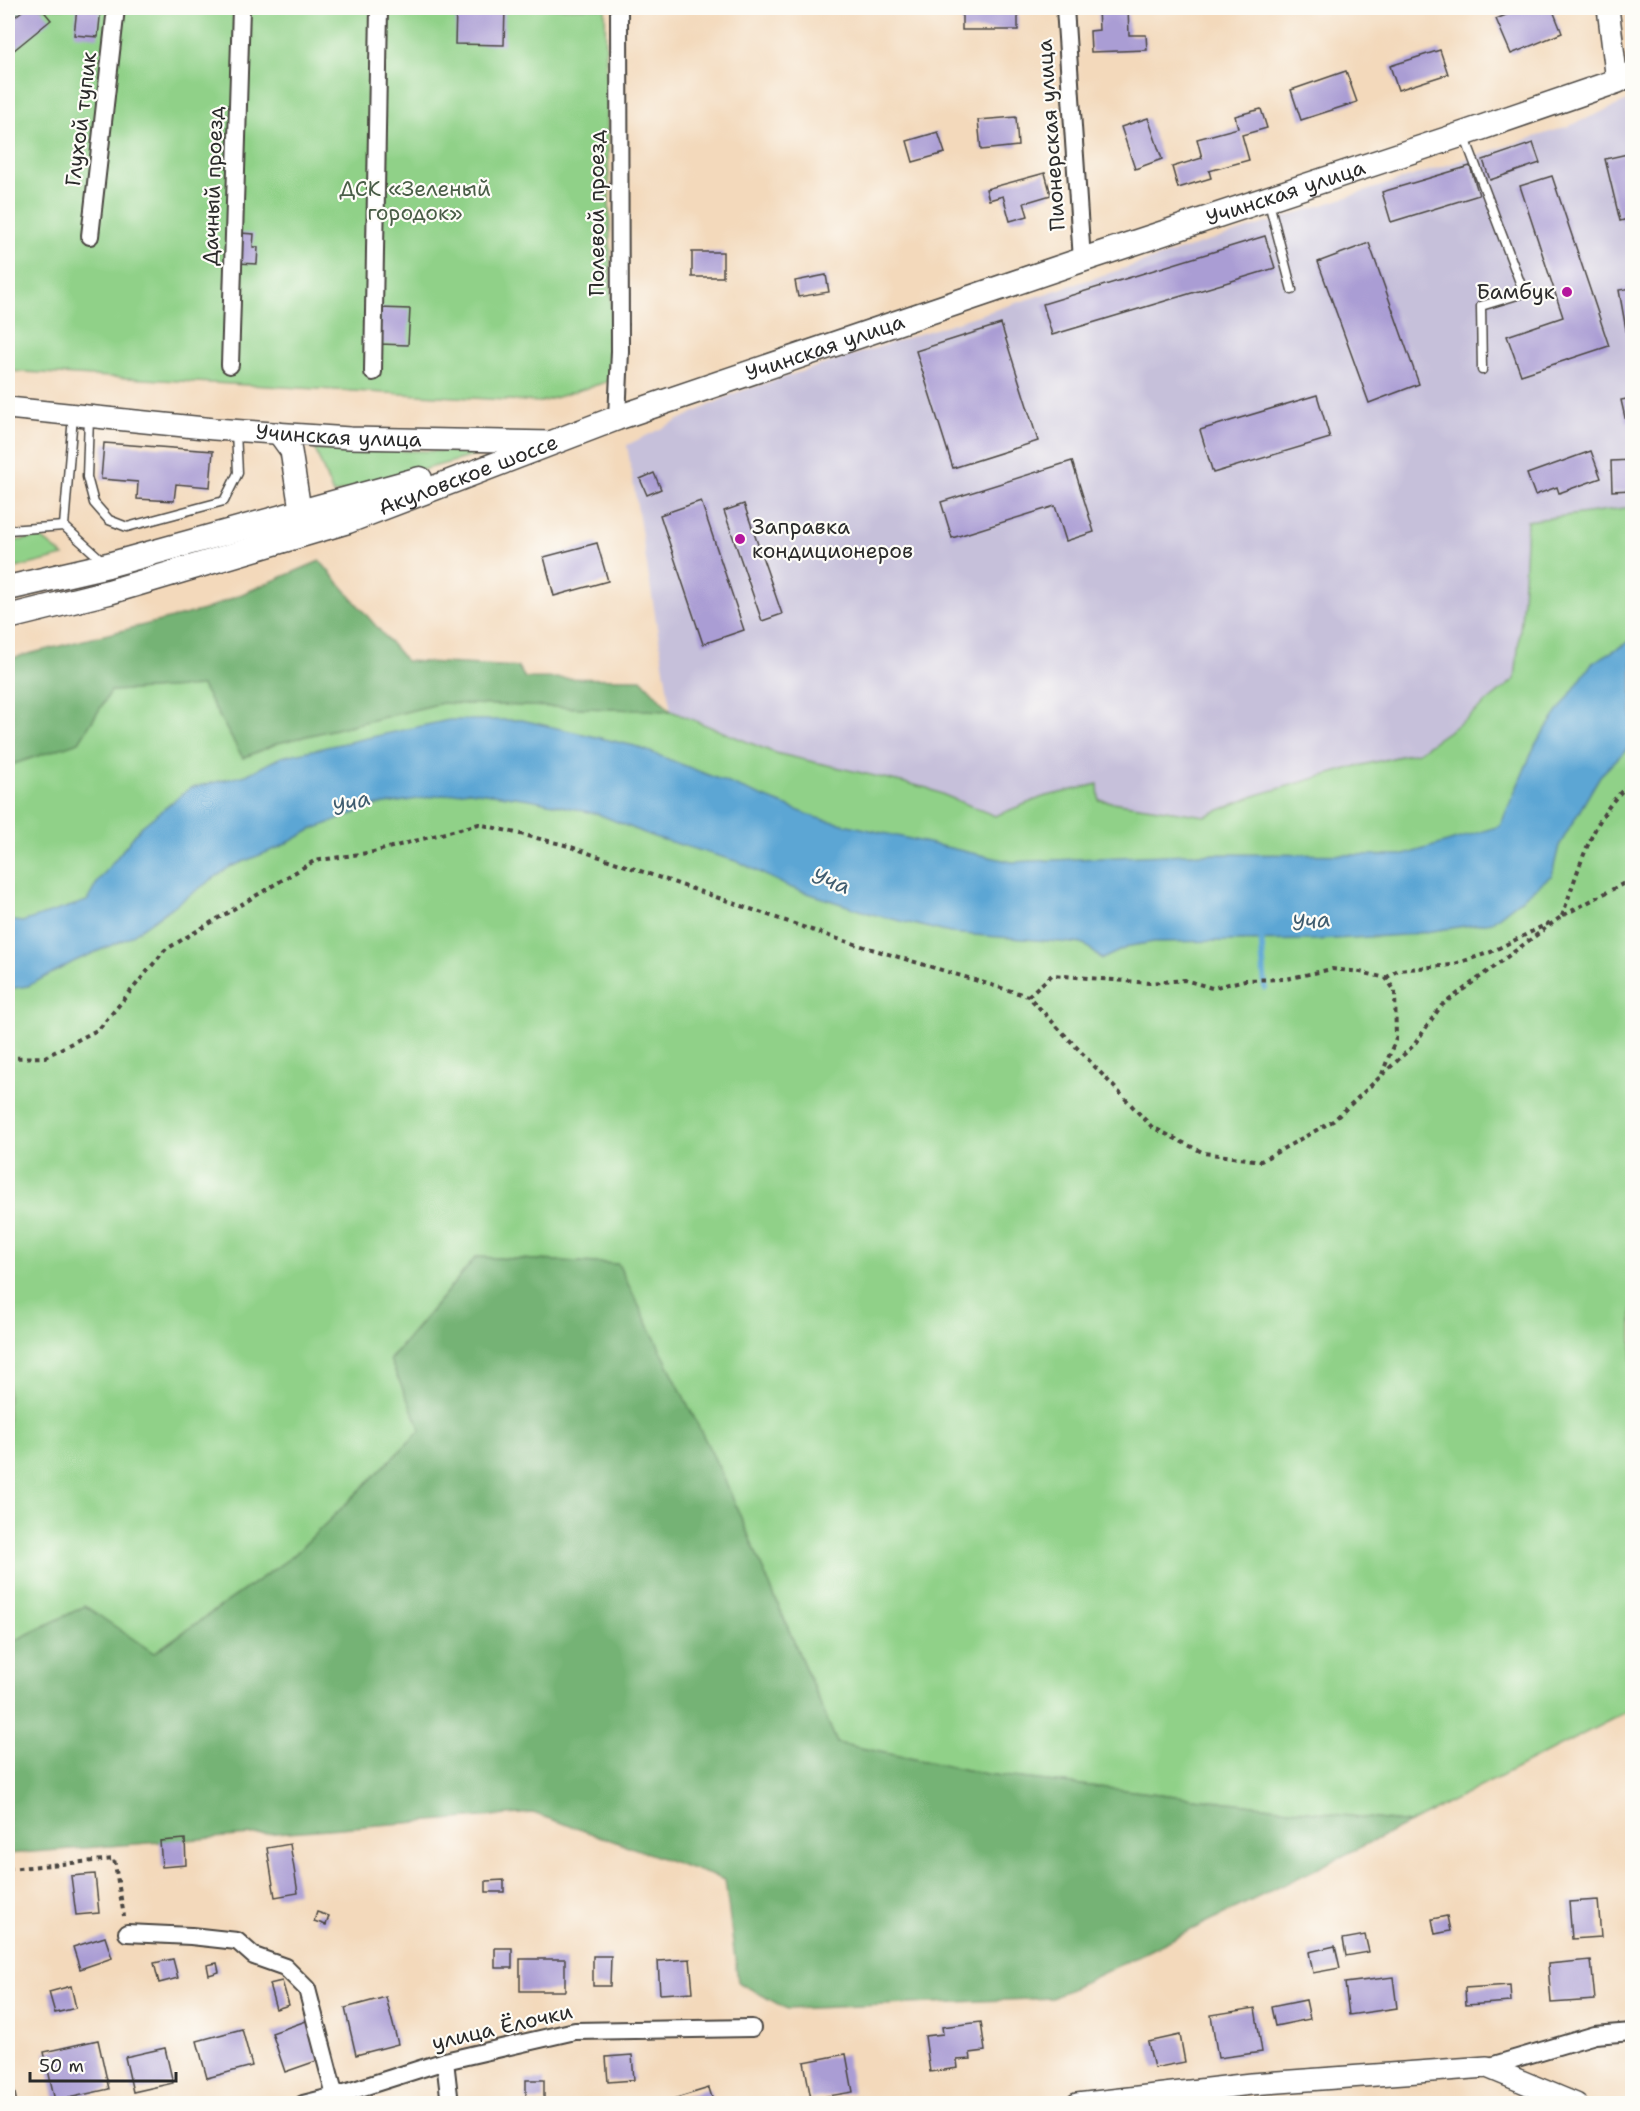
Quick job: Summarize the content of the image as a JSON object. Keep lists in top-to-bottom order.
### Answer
{
  "streets": {
    "main road": ["Учинская улица", "Акуловское шоссе"],
    "street": [
      "Глухой тупик",
      "Пионерская улица",
      "Дачный проезд",
      "Полевой проезд",
      "улица Ёлочки"
    ]
  },
  "crossings": [
    ["Пионерская улица", "Учинская улица"],
    ["Учинская улица", "Полевой проезд"],
    ["Учинская улица", "Акуловское шоссе"]
  ],
  "water": ["Уча"],
  "parks": ["ДСК «Зеленый городок»"],
  "places": ["Бамбук", "Заправка кондиционеров"],
  "scale_bar": "50 m"
}
